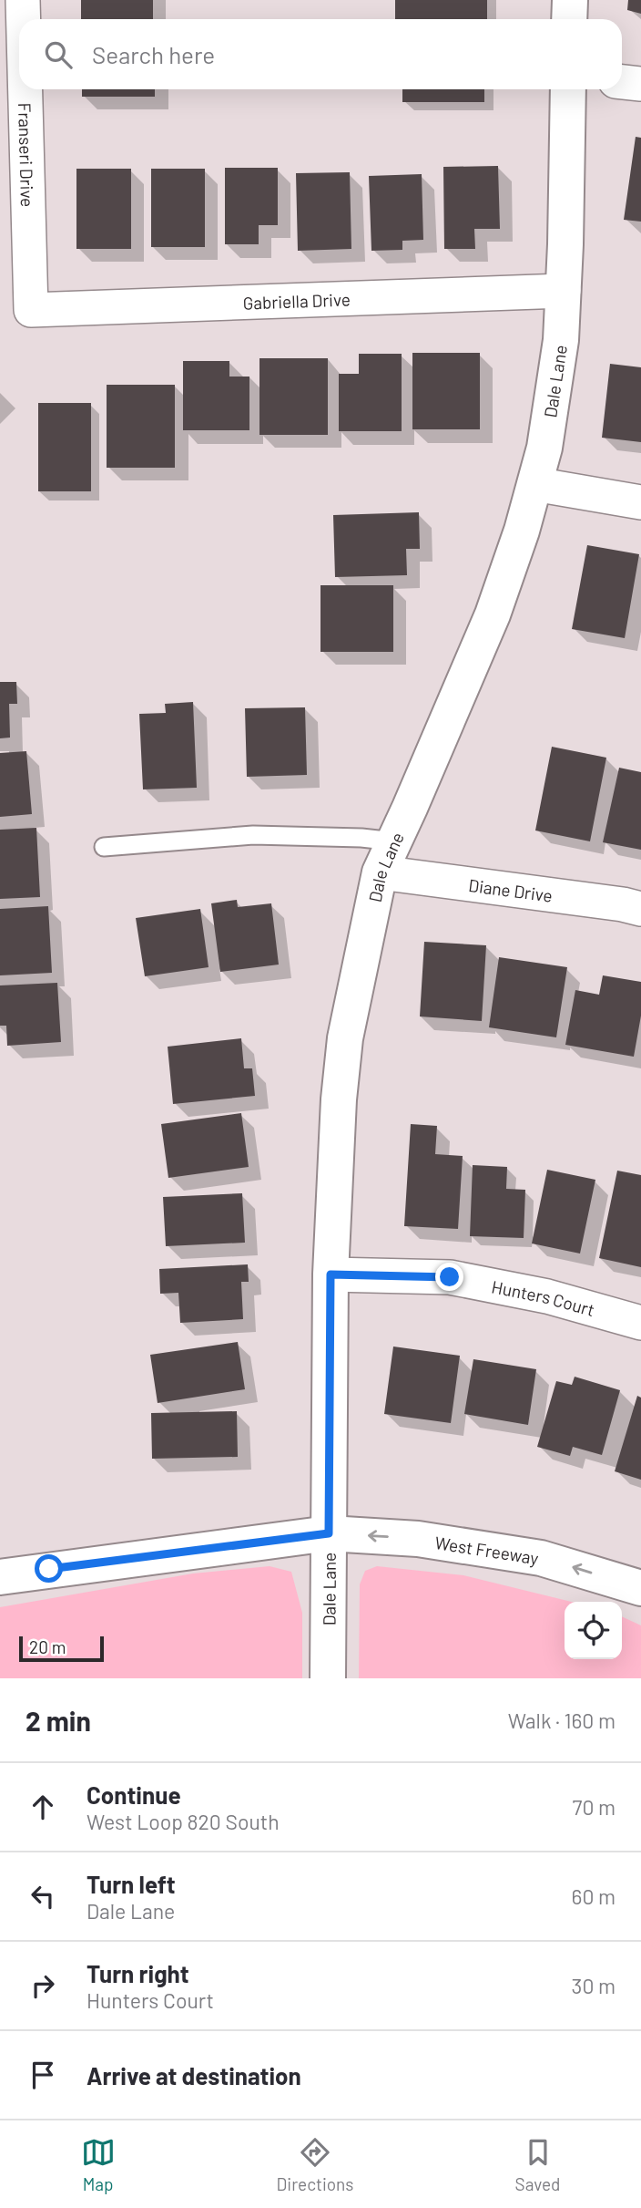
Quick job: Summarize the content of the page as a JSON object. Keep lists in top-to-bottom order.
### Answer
{
  "streets": {
    "street": [
      "Franseri Drive",
      "Gabriella Drive",
      "Dale Lane",
      "Diane Drive",
      "Hunters Court",
      "West Freeway"
    ]
  },
  "crossings": [
    ["Franseri Drive", "Gabriella Drive"],
    ["Gabriella Drive", "Dale Lane"],
    ["Dale Lane", "Diane Drive"],
    ["Dale Lane", "Hunters Court"],
    ["Dale Lane", "West Freeway"]
  ],
  "one_way": ["West Freeway"],
  "scale_bar": "20 m",
  "page": {
    "search": "Search here",
    "scale": "20 m",
    "heading": ["2 min", "Walk · 160 m"],
    "list": [
      ["Continue", "West Loop 820 South", "70 m"],
      ["Turn left", "Dale Lane", "60 m"],
      ["Turn right", "Hunters Court", "30 m"],
      "Arrive at destination"
    ],
    "nav": ["Map", "Directions", "Saved"]
  }
}
